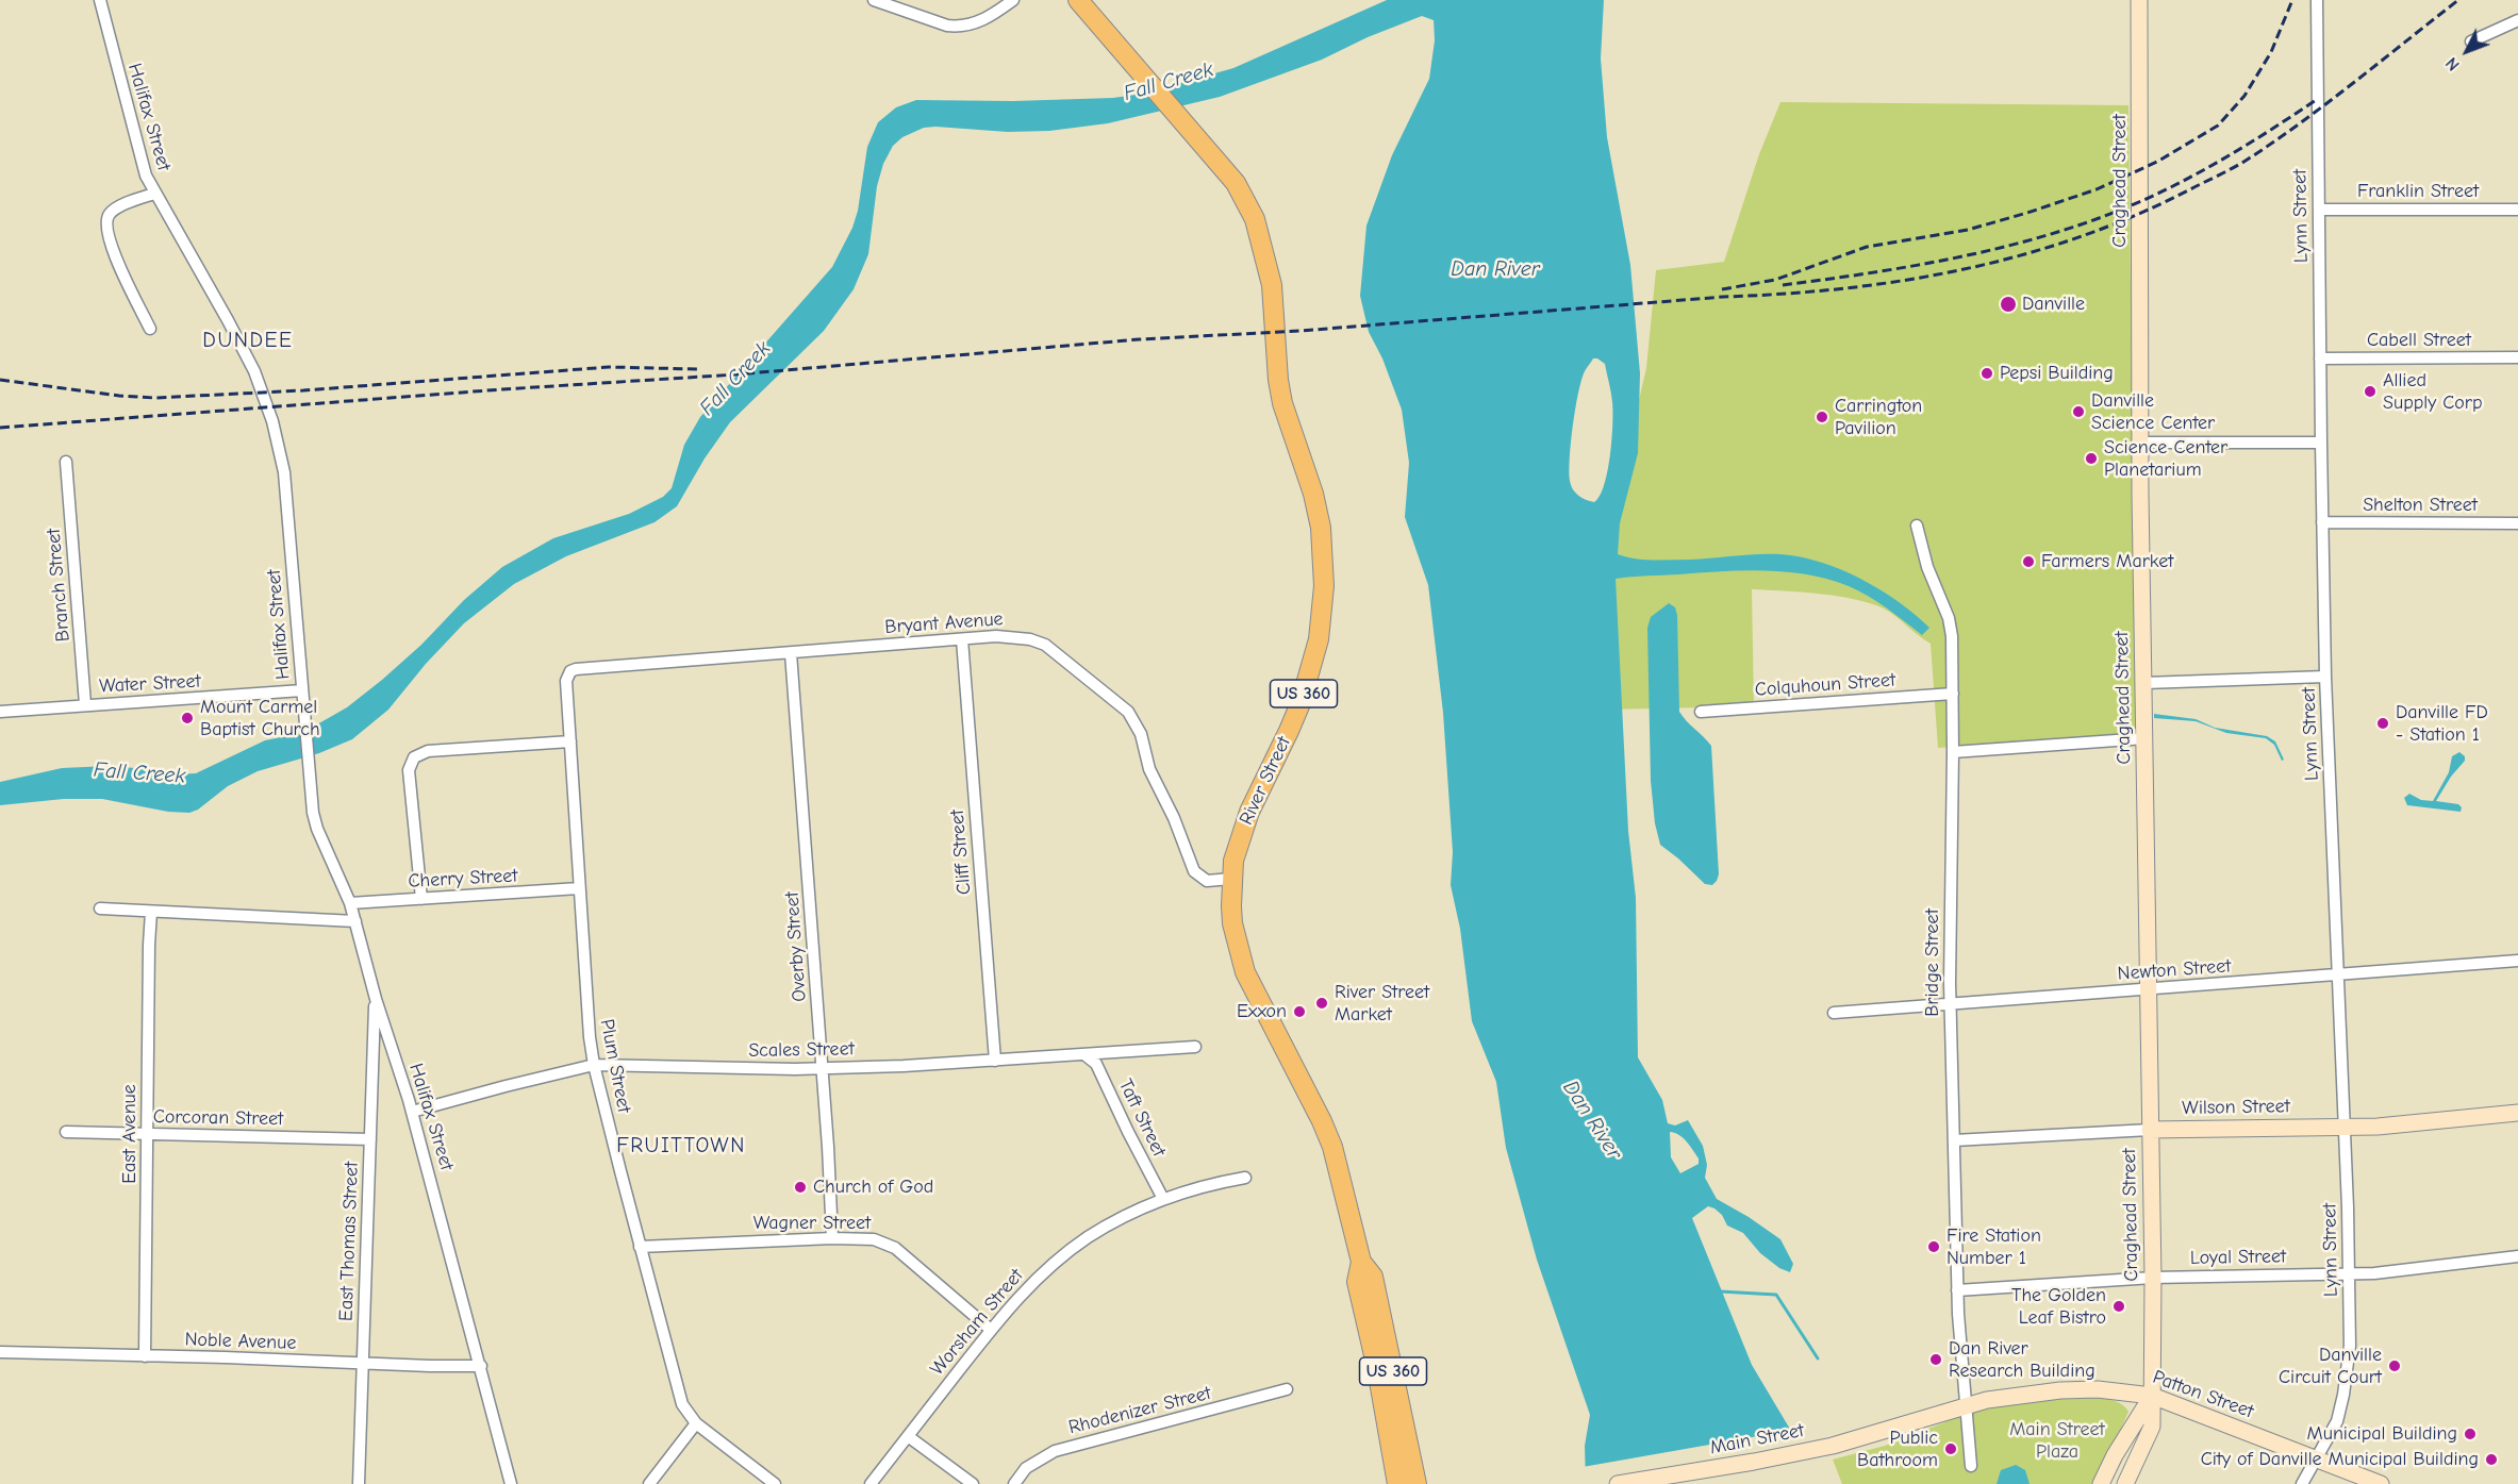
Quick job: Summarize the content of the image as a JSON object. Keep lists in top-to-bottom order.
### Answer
{
  "streets": {
    "main road": [
      "Craghead Street",
      "US 360",
      "River Street",
      "Wilson Street",
      "Patton Street",
      "Main Street"
    ],
    "street": [
      "Halifax Street",
      "Franklin Street",
      "Lynn Street",
      "Cabell Street",
      "Shelton Street",
      "Branch Street",
      "Bryant Avenue",
      "Water Street",
      "Colquhoun Street",
      "Cliff Street",
      "Cherry Street",
      "Overby Street",
      "Bridge Street",
      "Newton Street",
      "Scales Street",
      "Plum Street",
      "Corcoran Street",
      "Taft Street",
      "East Avenue",
      "Wagner Street",
      "East Thomas Street",
      "Loyal Street",
      "Worsham Street",
      "Noble Avenue",
      "Rhodenizer Street"
    ]
  },
  "crossings": [
    ["Halifax Street", "Water Street"],
    ["Halifax Street", "Cherry Street"],
    ["Halifax Street", "Scales Street"],
    ["Halifax Street", "East Thomas Street"],
    ["Halifax Street", "Noble Avenue"],
    ["Craghead Street", "Newton Street"],
    ["Craghead Street", "Wilson Street"],
    ["Craghead Street", "Loyal Street"],
    ["Craghead Street", "Patton Street"],
    ["Franklin Street", "Lynn Street"],
    ["Lynn Street", "Cabell Street"],
    ["Lynn Street", "Shelton Street"],
    ["Lynn Street", "Newton Street"],
    ["Lynn Street", "Wilson Street"],
    ["Lynn Street", "Loyal Street"],
    ["Lynn Street", "Patton Street"],
    ["Branch Street", "Water Street"],
    ["Bryant Avenue", "River Street"],
    ["Bryant Avenue", "Cliff Street"],
    ["Bryant Avenue", "Overby Street"],
    ["Bryant Avenue", "Plum Street"],
    ["Colquhoun Street", "Bridge Street"],
    ["Cliff Street", "Scales Street"],
    ["Cherry Street", "Plum Street"],
    ["Overby Street", "Scales Street"],
    ["Overby Street", "Wagner Street"],
    ["Bridge Street", "Newton Street"],
    ["Bridge Street", "Wilson Street"],
    ["Bridge Street", "Loyal Street"],
    ["Bridge Street", "Patton Street"],
    ["Scales Street", "Plum Street"],
    ["Scales Street", "Taft Street"],
    ["Plum Street", "Wagner Street"],
    ["Corcoran Street", "East Avenue"],
    ["Corcoran Street", "East Thomas Street"],
    ["Taft Street", "Worsham Street"],
    ["East Avenue", "Noble Avenue"],
    ["Wagner Street", "Worsham Street"],
    ["East Thomas Street", "Noble Avenue"],
    ["Patton Street", "Main Street"]
  ],
  "districts": ["DUNDEE", "FRUITTOWN"],
  "water": ["Fall Creek", "Dan River"],
  "parks": ["Main Street Plaza"],
  "places": [
    "Danville",
    "Pepsi Building",
    "Allied Supply Corp",
    "Danville Science Center",
    "Carrington Pavilion",
    "Science Center Planetarium",
    "Farmers Market",
    "Mount Carmel Baptist Church",
    "Danville FD - Station 1",
    "River Street Market",
    "Exxon",
    "Church of God",
    "Fire Station Number 1",
    "The Golden Leaf Bistro",
    "Dan River Research Building",
    "Danville Circuit Court",
    "Municipal Building",
    "Public Bathroom",
    "City of Danville Municipal Building"
  ],
  "north": "bottom left"
}
